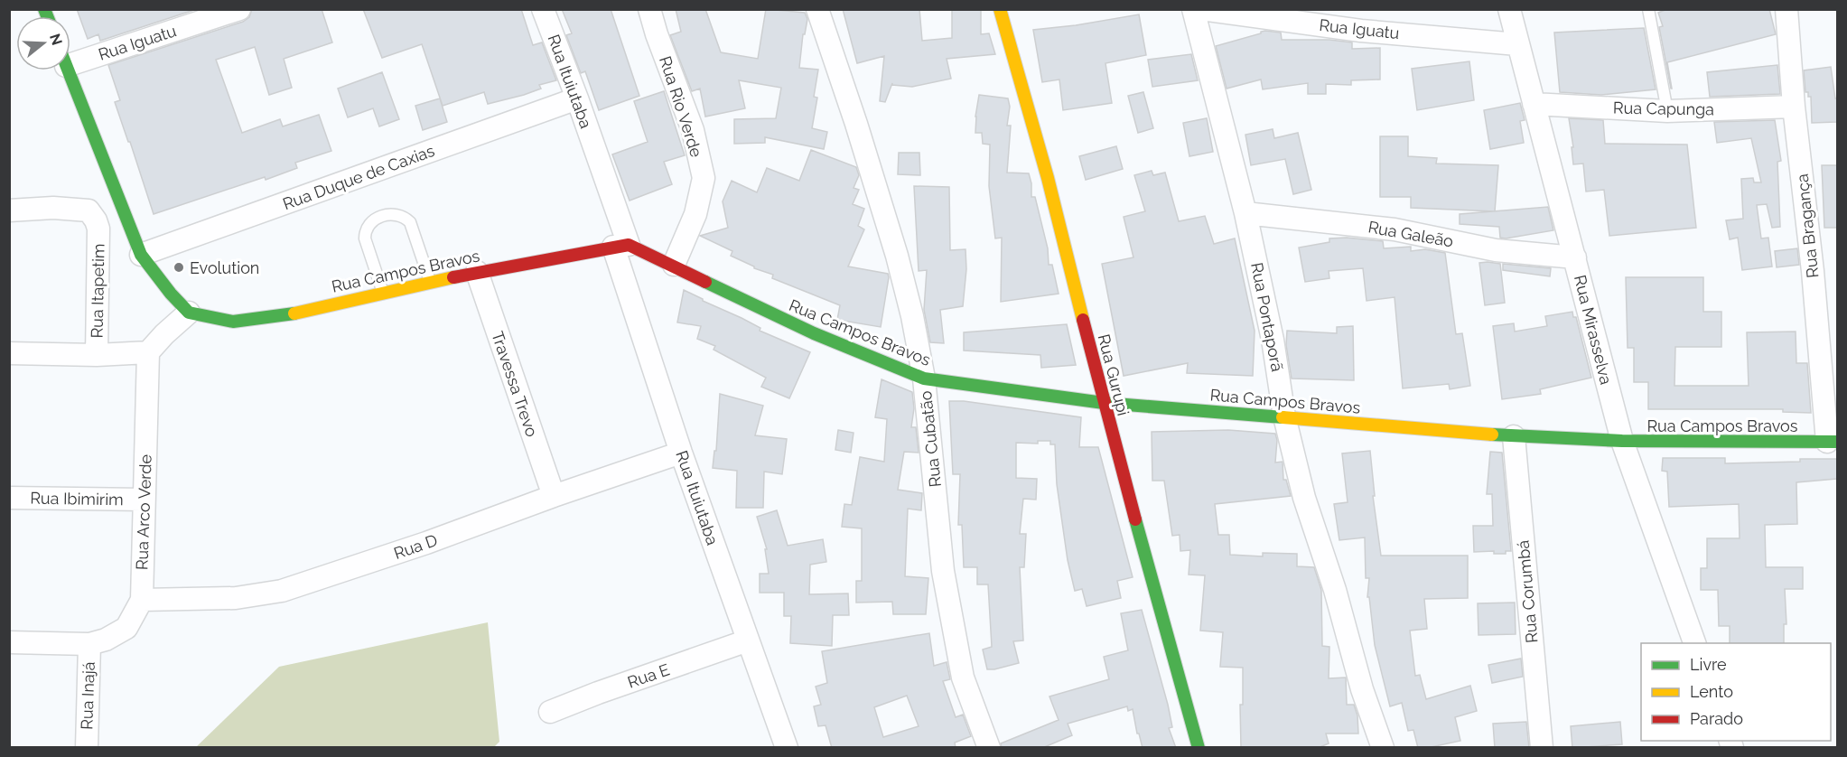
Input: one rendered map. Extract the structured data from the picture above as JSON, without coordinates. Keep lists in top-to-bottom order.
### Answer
{
  "streets": {
    "street": [
      "Rua Iguatu",
      "Rua Ituiutaba",
      "Rua Rio Verde",
      "Rua Capunga",
      "Rua Duque de Caxias",
      "Rua Bragança",
      "Rua Galeão",
      "Rua Campos Bravos",
      "Rua Itapetim",
      "Rua Pontaporã",
      "Rua Mirasselva",
      "Rua Gurupi",
      "Travessa Trevo",
      "Rua Cubatão",
      "Rua Ibimirim",
      "Rua Arco Verde",
      "Rua D",
      "Rua Corumbá",
      "Rua E",
      "Rua Inajá"
    ]
  },
  "crossings": [
    ["Rua Iguatu", "Rua Mirasselva"],
    ["Rua Ituiutaba", "Rua Duque de Caxias"],
    ["Rua Ituiutaba", "Rua Campos Bravos"],
    ["Rua Ituiutaba", "Rua D"],
    ["Rua Ituiutaba", "Rua E"],
    ["Rua Rio Verde", "Rua Campos Bravos"],
    ["Rua Capunga", "Rua Bragança"],
    ["Rua Capunga", "Rua Mirasselva"],
    ["Rua Bragança", "Rua Campos Bravos"],
    ["Rua Galeão", "Rua Pontaporã"],
    ["Rua Galeão", "Rua Mirasselva"],
    ["Rua Campos Bravos", "Rua Pontaporã"],
    ["Rua Campos Bravos", "Rua Mirasselva"],
    ["Rua Campos Bravos", "Rua Gurupi"],
    ["Rua Campos Bravos", "Travessa Trevo"],
    ["Rua Campos Bravos", "Rua Cubatão"],
    ["Rua Campos Bravos", "Rua Corumbá"],
    ["Travessa Trevo", "Rua D"],
    ["Rua Ibimirim", "Rua Arco Verde"],
    ["Rua Arco Verde", "Rua D"],
    ["Rua Arco Verde", "Rua Inajá"]
  ],
  "places": ["Evolution"],
  "legend": ["Livre", "Lento", "Parado"],
  "north": "right"
}
